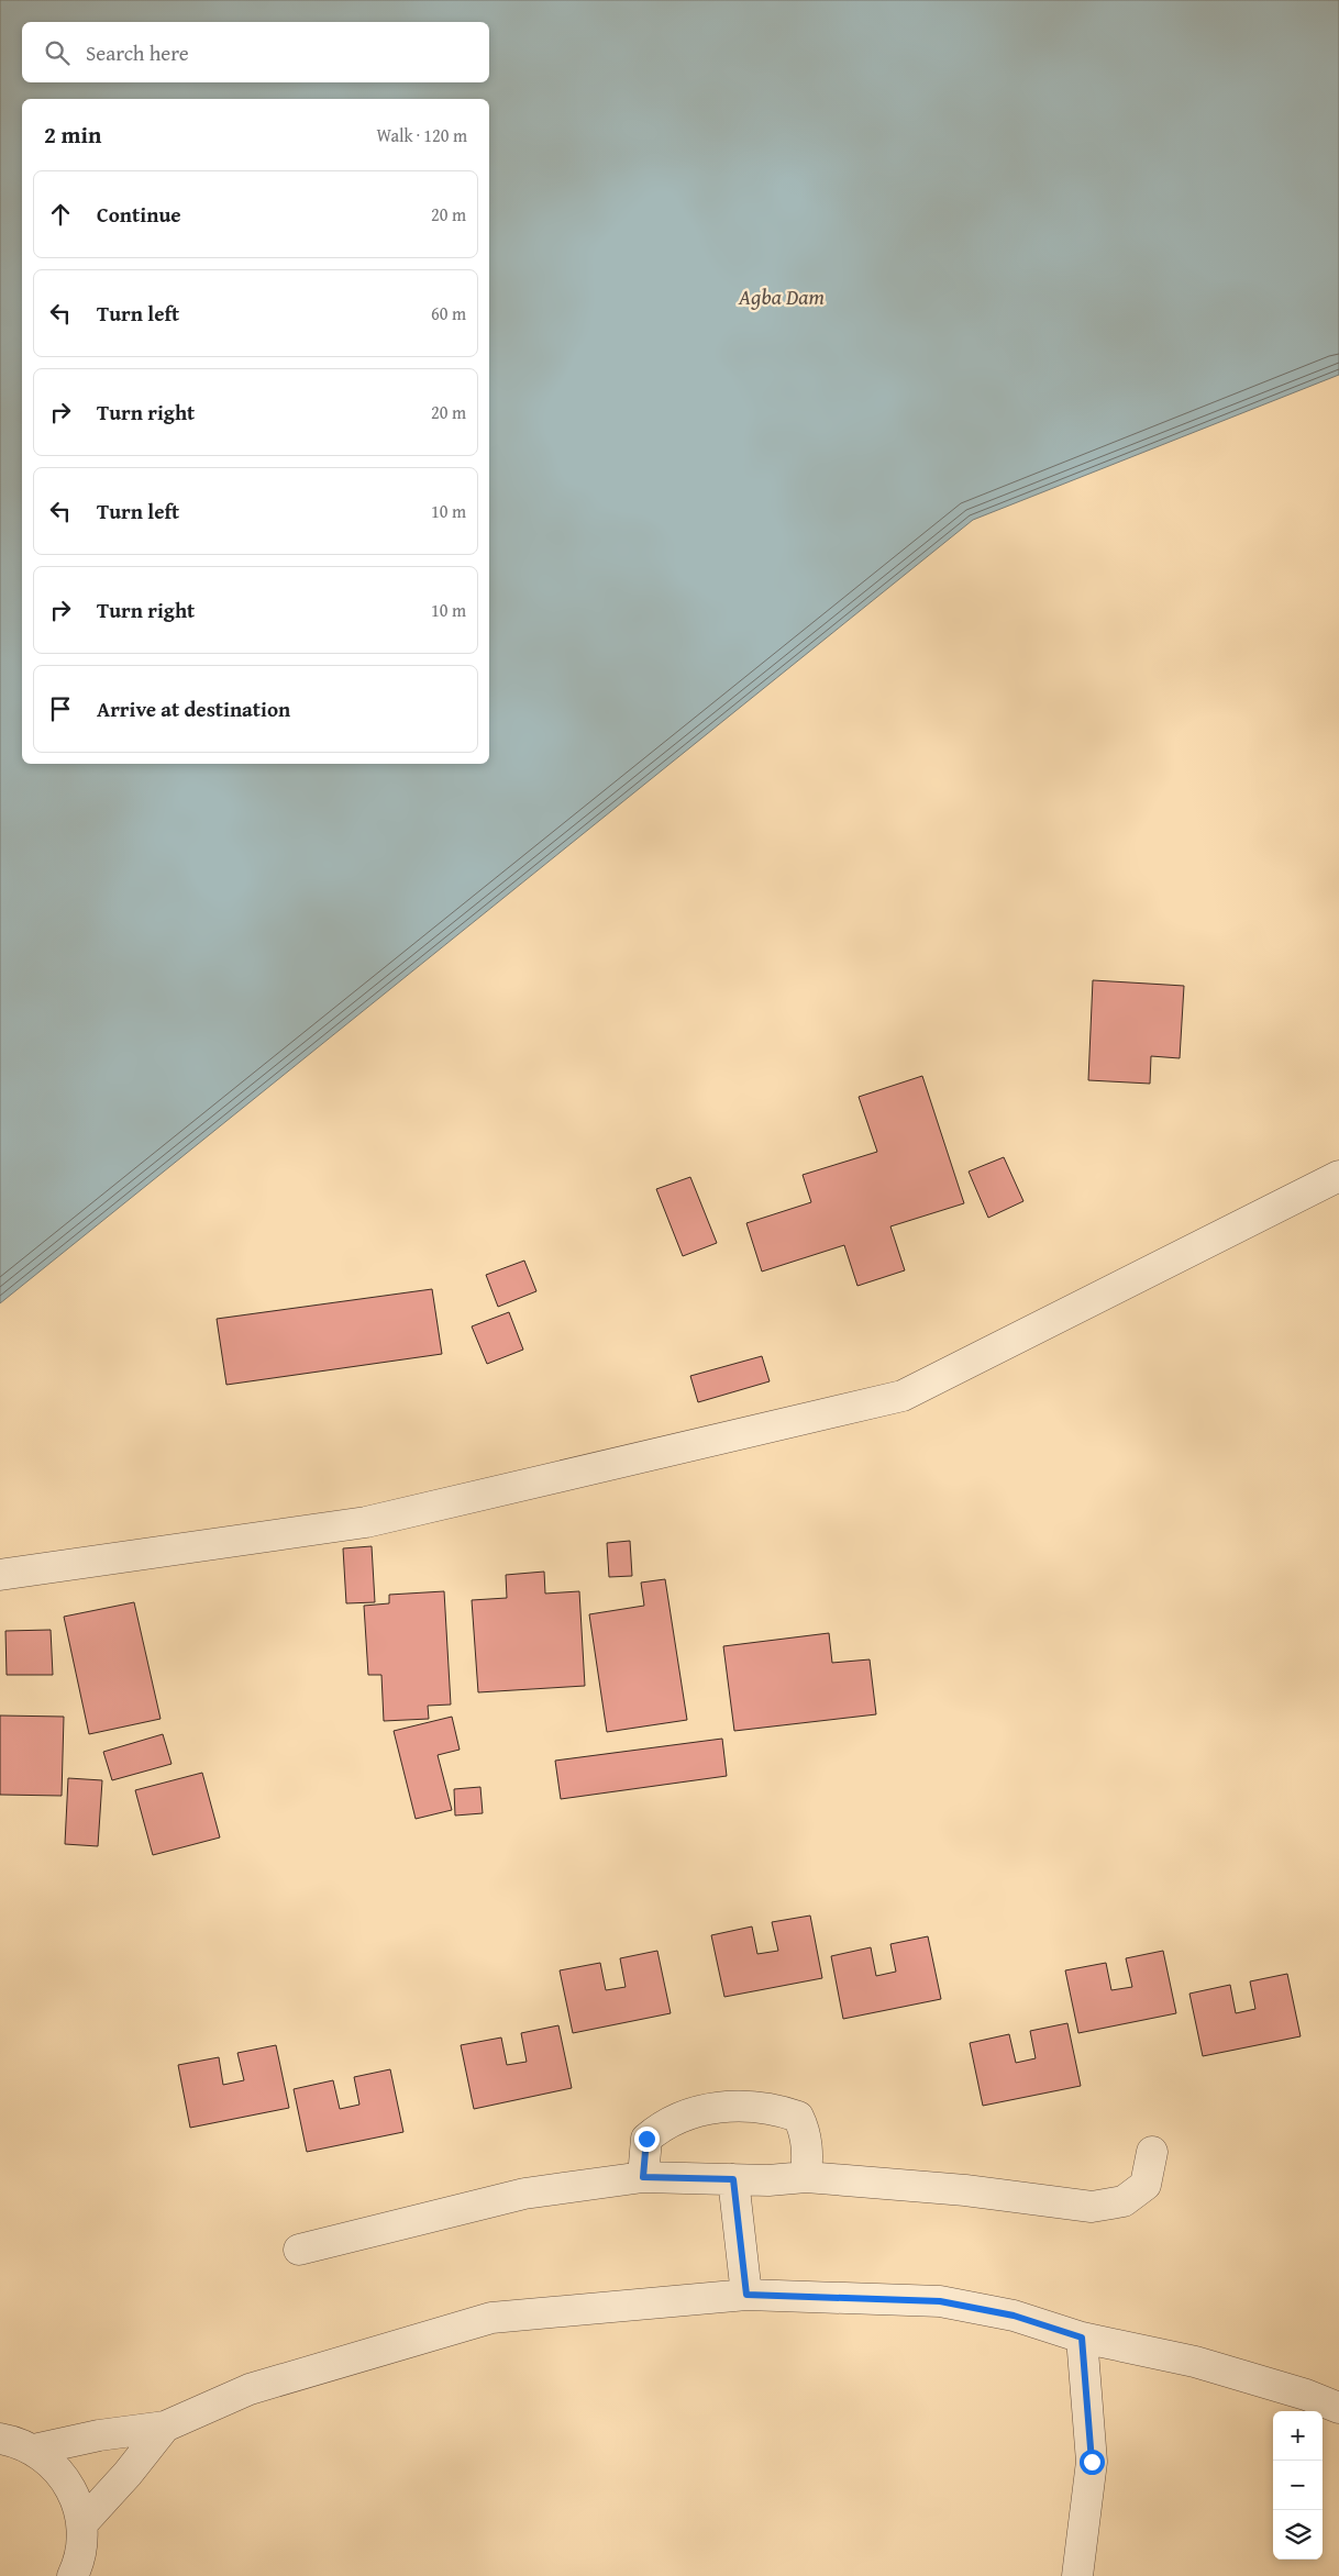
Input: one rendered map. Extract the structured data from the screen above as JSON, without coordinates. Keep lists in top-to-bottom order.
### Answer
{
  "water": ["Agba Dam"],
  "page": {
    "search": "Search here",
    "heading": ["2 min", "Walk · 120 m"],
    "list": [
      ["Continue", "20 m"],
      ["Turn left", "60 m"],
      ["Turn right", "20 m"],
      ["Turn left", "10 m"],
      ["Turn right", "10 m"],
      "Arrive at destination"
    ],
    "map_buttons": ["+", "−"]
  }
}
